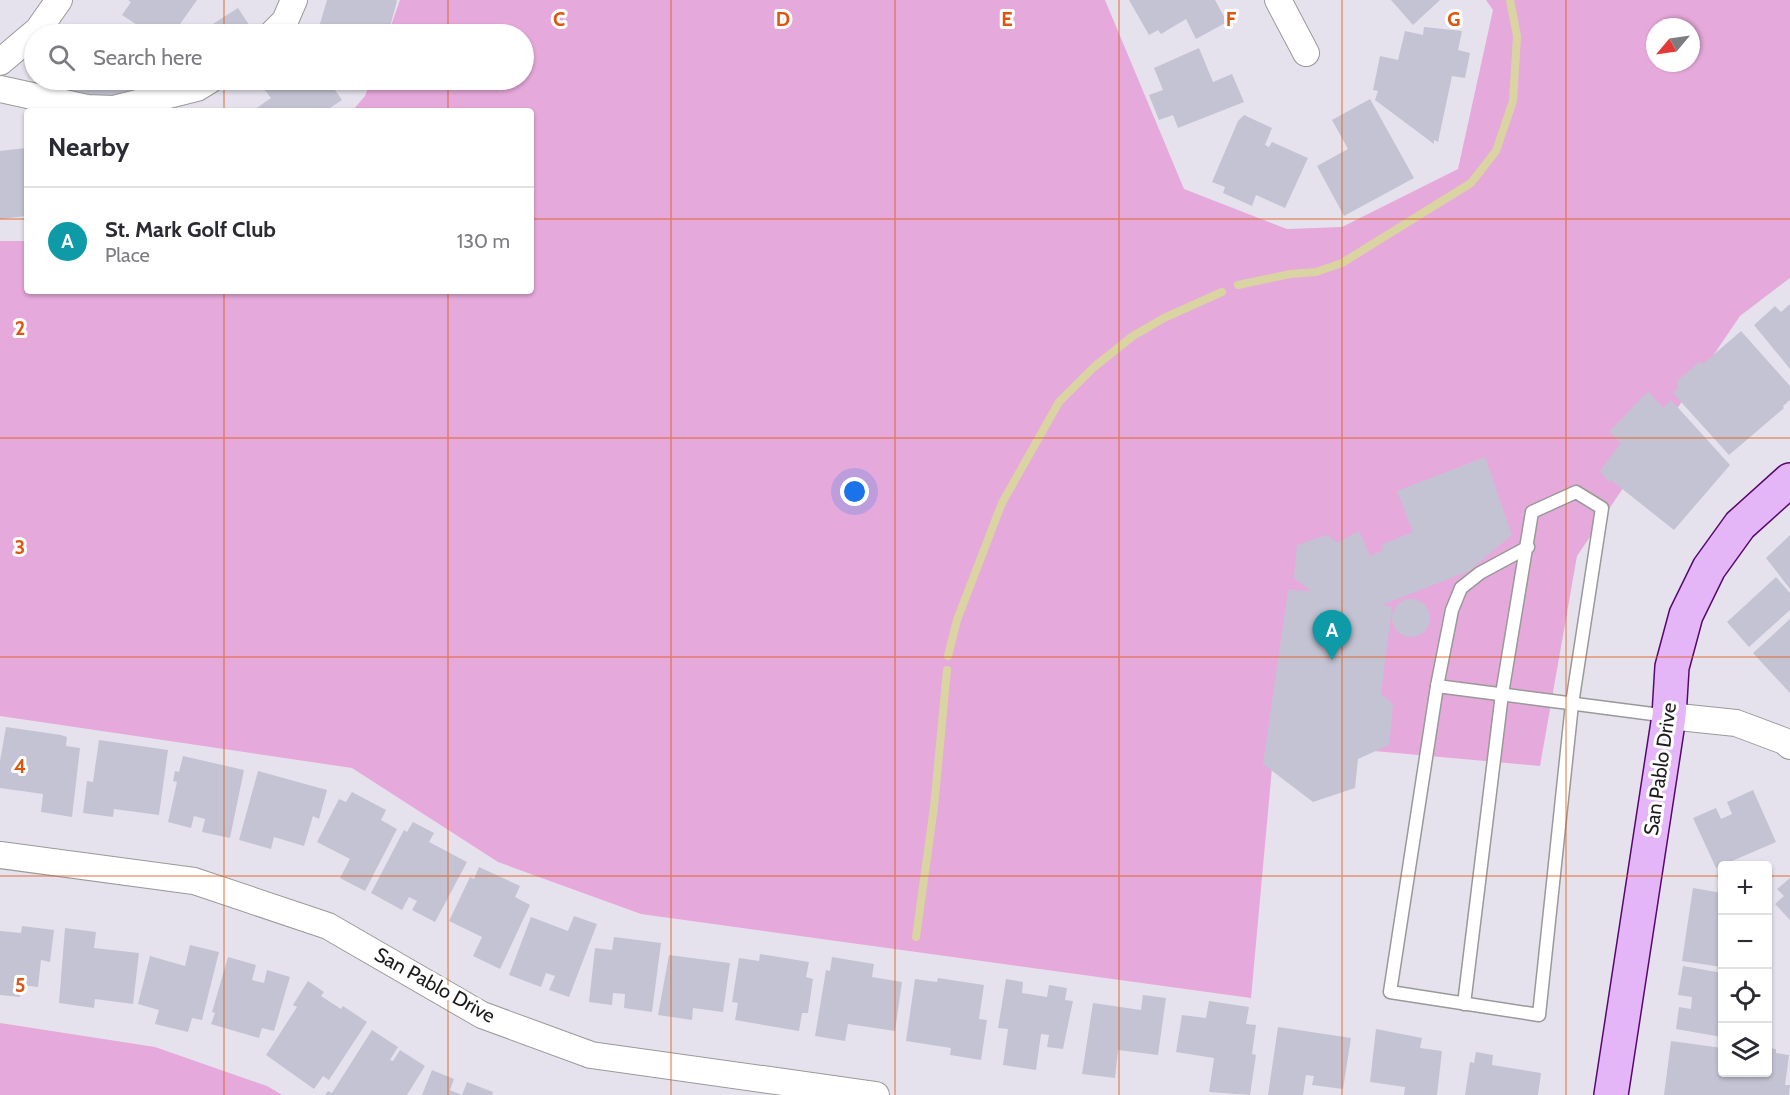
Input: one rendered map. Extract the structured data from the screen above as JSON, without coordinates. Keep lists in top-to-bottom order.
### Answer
{
  "streets": {
    "street": ["San Pablo Drive"]
  },
  "north": "bottom left",
  "page": {
    "search": "Search here",
    "heading": "Nearby",
    "list": [
      {
        "mark": "A",
        "name": "St. Mark Golf Club",
        "note": "Place",
        "value": "130 m"
      }
    ],
    "pins": "A",
    "map_buttons": ["+", "−"]
  },
  "grid": {
    "columns": [
      "C",
      "D",
      "E",
      "F",
      "G"
    ],
    "rows": [
      "2",
      "3",
      "4",
      "5"
    ]
  }
}
